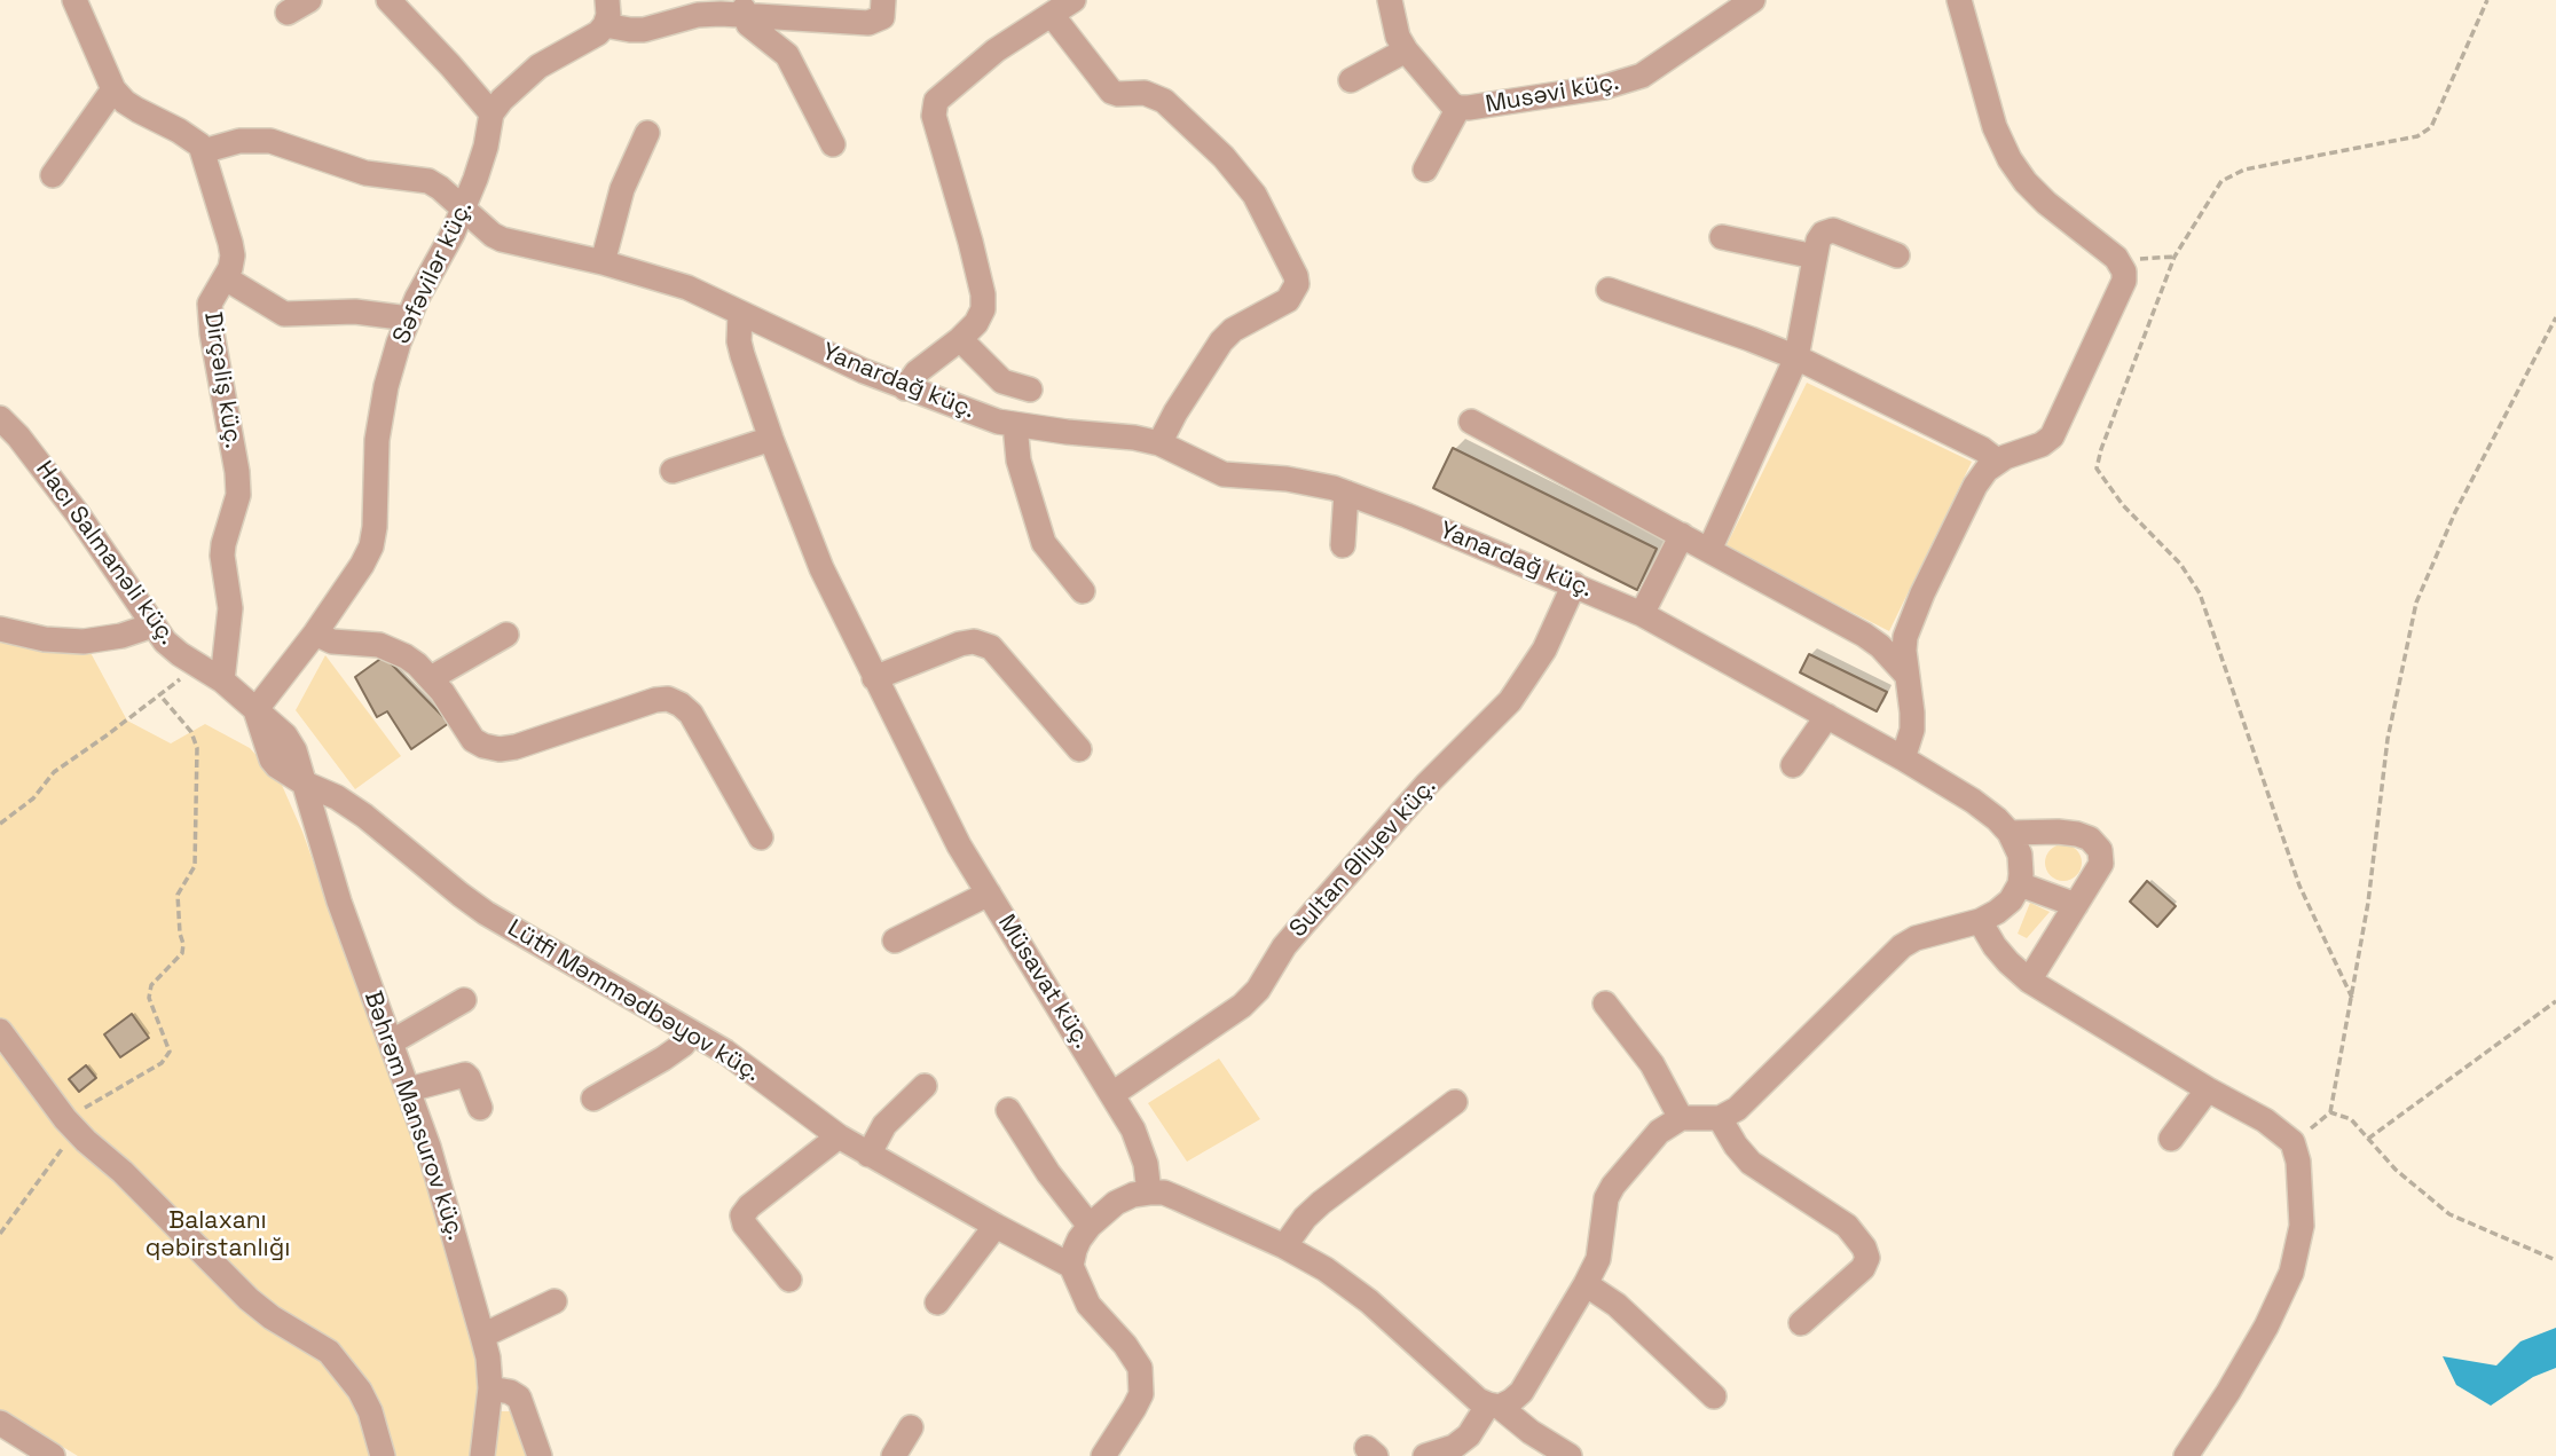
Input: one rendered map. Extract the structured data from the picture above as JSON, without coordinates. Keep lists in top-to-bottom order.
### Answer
{
  "streets": {
    "street": [
      "Musəvi küç.",
      "Səfəvilər küç.",
      "Dirçəliş küç.",
      "Yanardağ küç.",
      "Hacı Salmanəli küç.",
      "Sultan Əliyev küç.",
      "Müsavat küç.",
      "Lütfi Məmmədbəyov küç.",
      "Bəhrəm Mansurov küç."
    ]
  },
  "crossings": [
    ["Səfəvilər küç.", "Yanardağ küç."],
    ["Səfəvilər küç.", "Hacı Salmanəli küç."],
    ["Səfəvilər küç.", "Lütfi Məmmədbəyov küç."],
    ["Dirçəliş küç.", "Yanardağ küç."],
    ["Dirçəliş küç.", "Hacı Salmanəli küç."],
    ["Yanardağ küç.", "Sultan Əliyev küç."],
    ["Yanardağ küç.", "Müsavat küç."],
    ["Hacı Salmanəli küç.", "Lütfi Məmmədbəyov küç."],
    ["Sultan Əliyev küç.", "Müsavat küç."],
    ["Lütfi Məmmədbəyov küç.", "Bəhrəm Mansurov küç."]
  ],
  "parks": ["Balaxanı qəbirstanlığı"]
}
